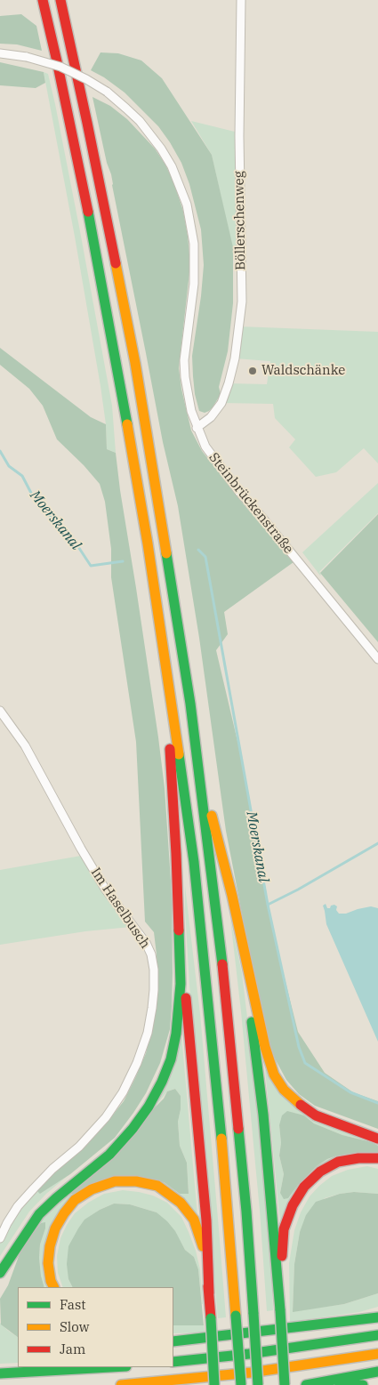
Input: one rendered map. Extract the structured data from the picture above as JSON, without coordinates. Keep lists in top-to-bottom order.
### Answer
{
  "streets": {
    "street": ["Böllerschenweg", "Steinbrückenstraße", "Im Haselbusch"]
  },
  "crossings": [
    ["Böllerschenweg", "Steinbrückenstraße"]
  ],
  "water": ["Moerskanal"],
  "places": ["Waldschänke"],
  "legend": ["Fast", "Slow", "Jam"]
}
